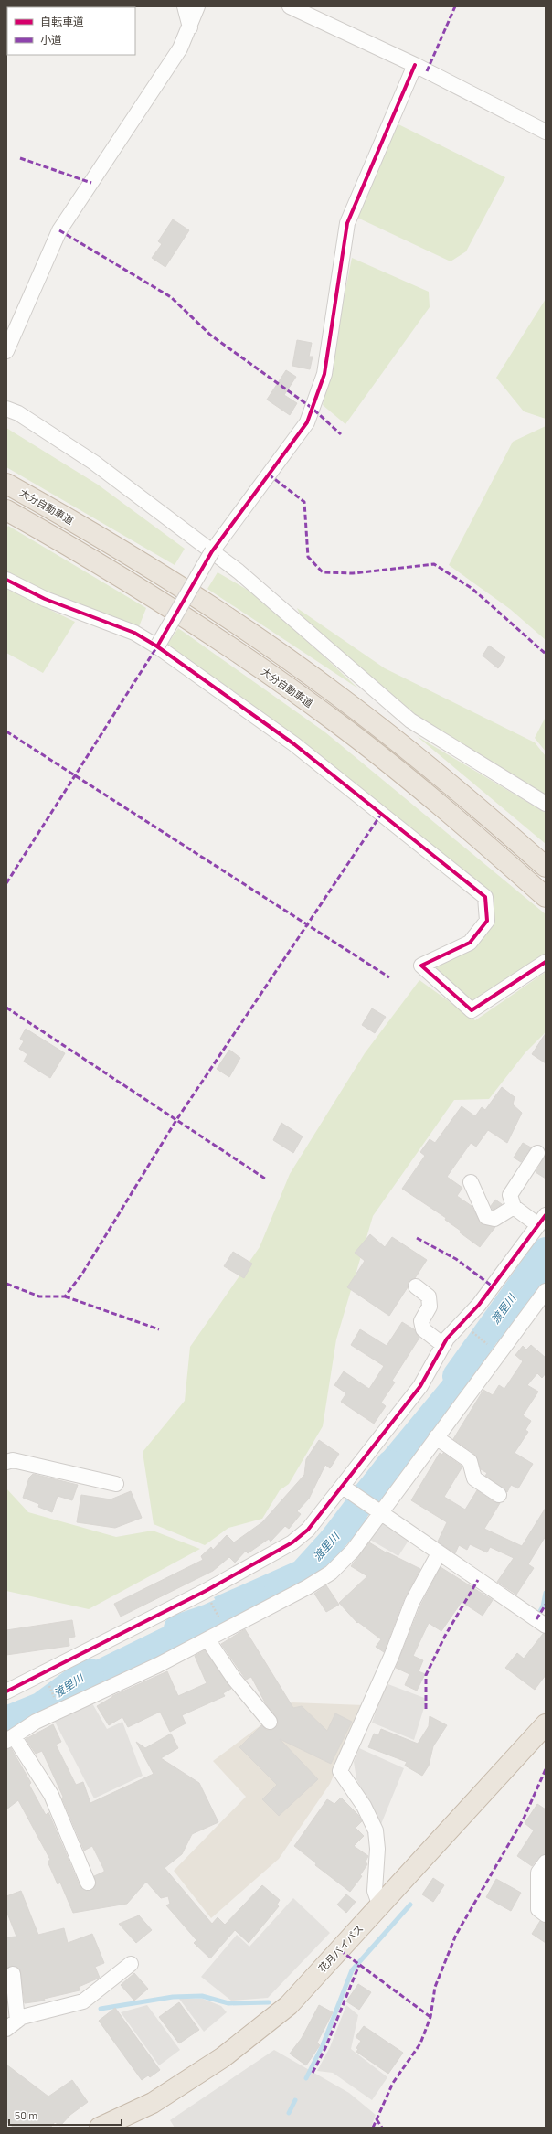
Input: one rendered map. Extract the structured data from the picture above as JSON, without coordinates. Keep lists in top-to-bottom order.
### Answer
{
  "streets": {
    "highway": ["大分自動車道", "花月バイパス"]
  },
  "water": ["渡里川"],
  "legend": ["自転車道", "小道"],
  "scale_bar": "50 m"
}
